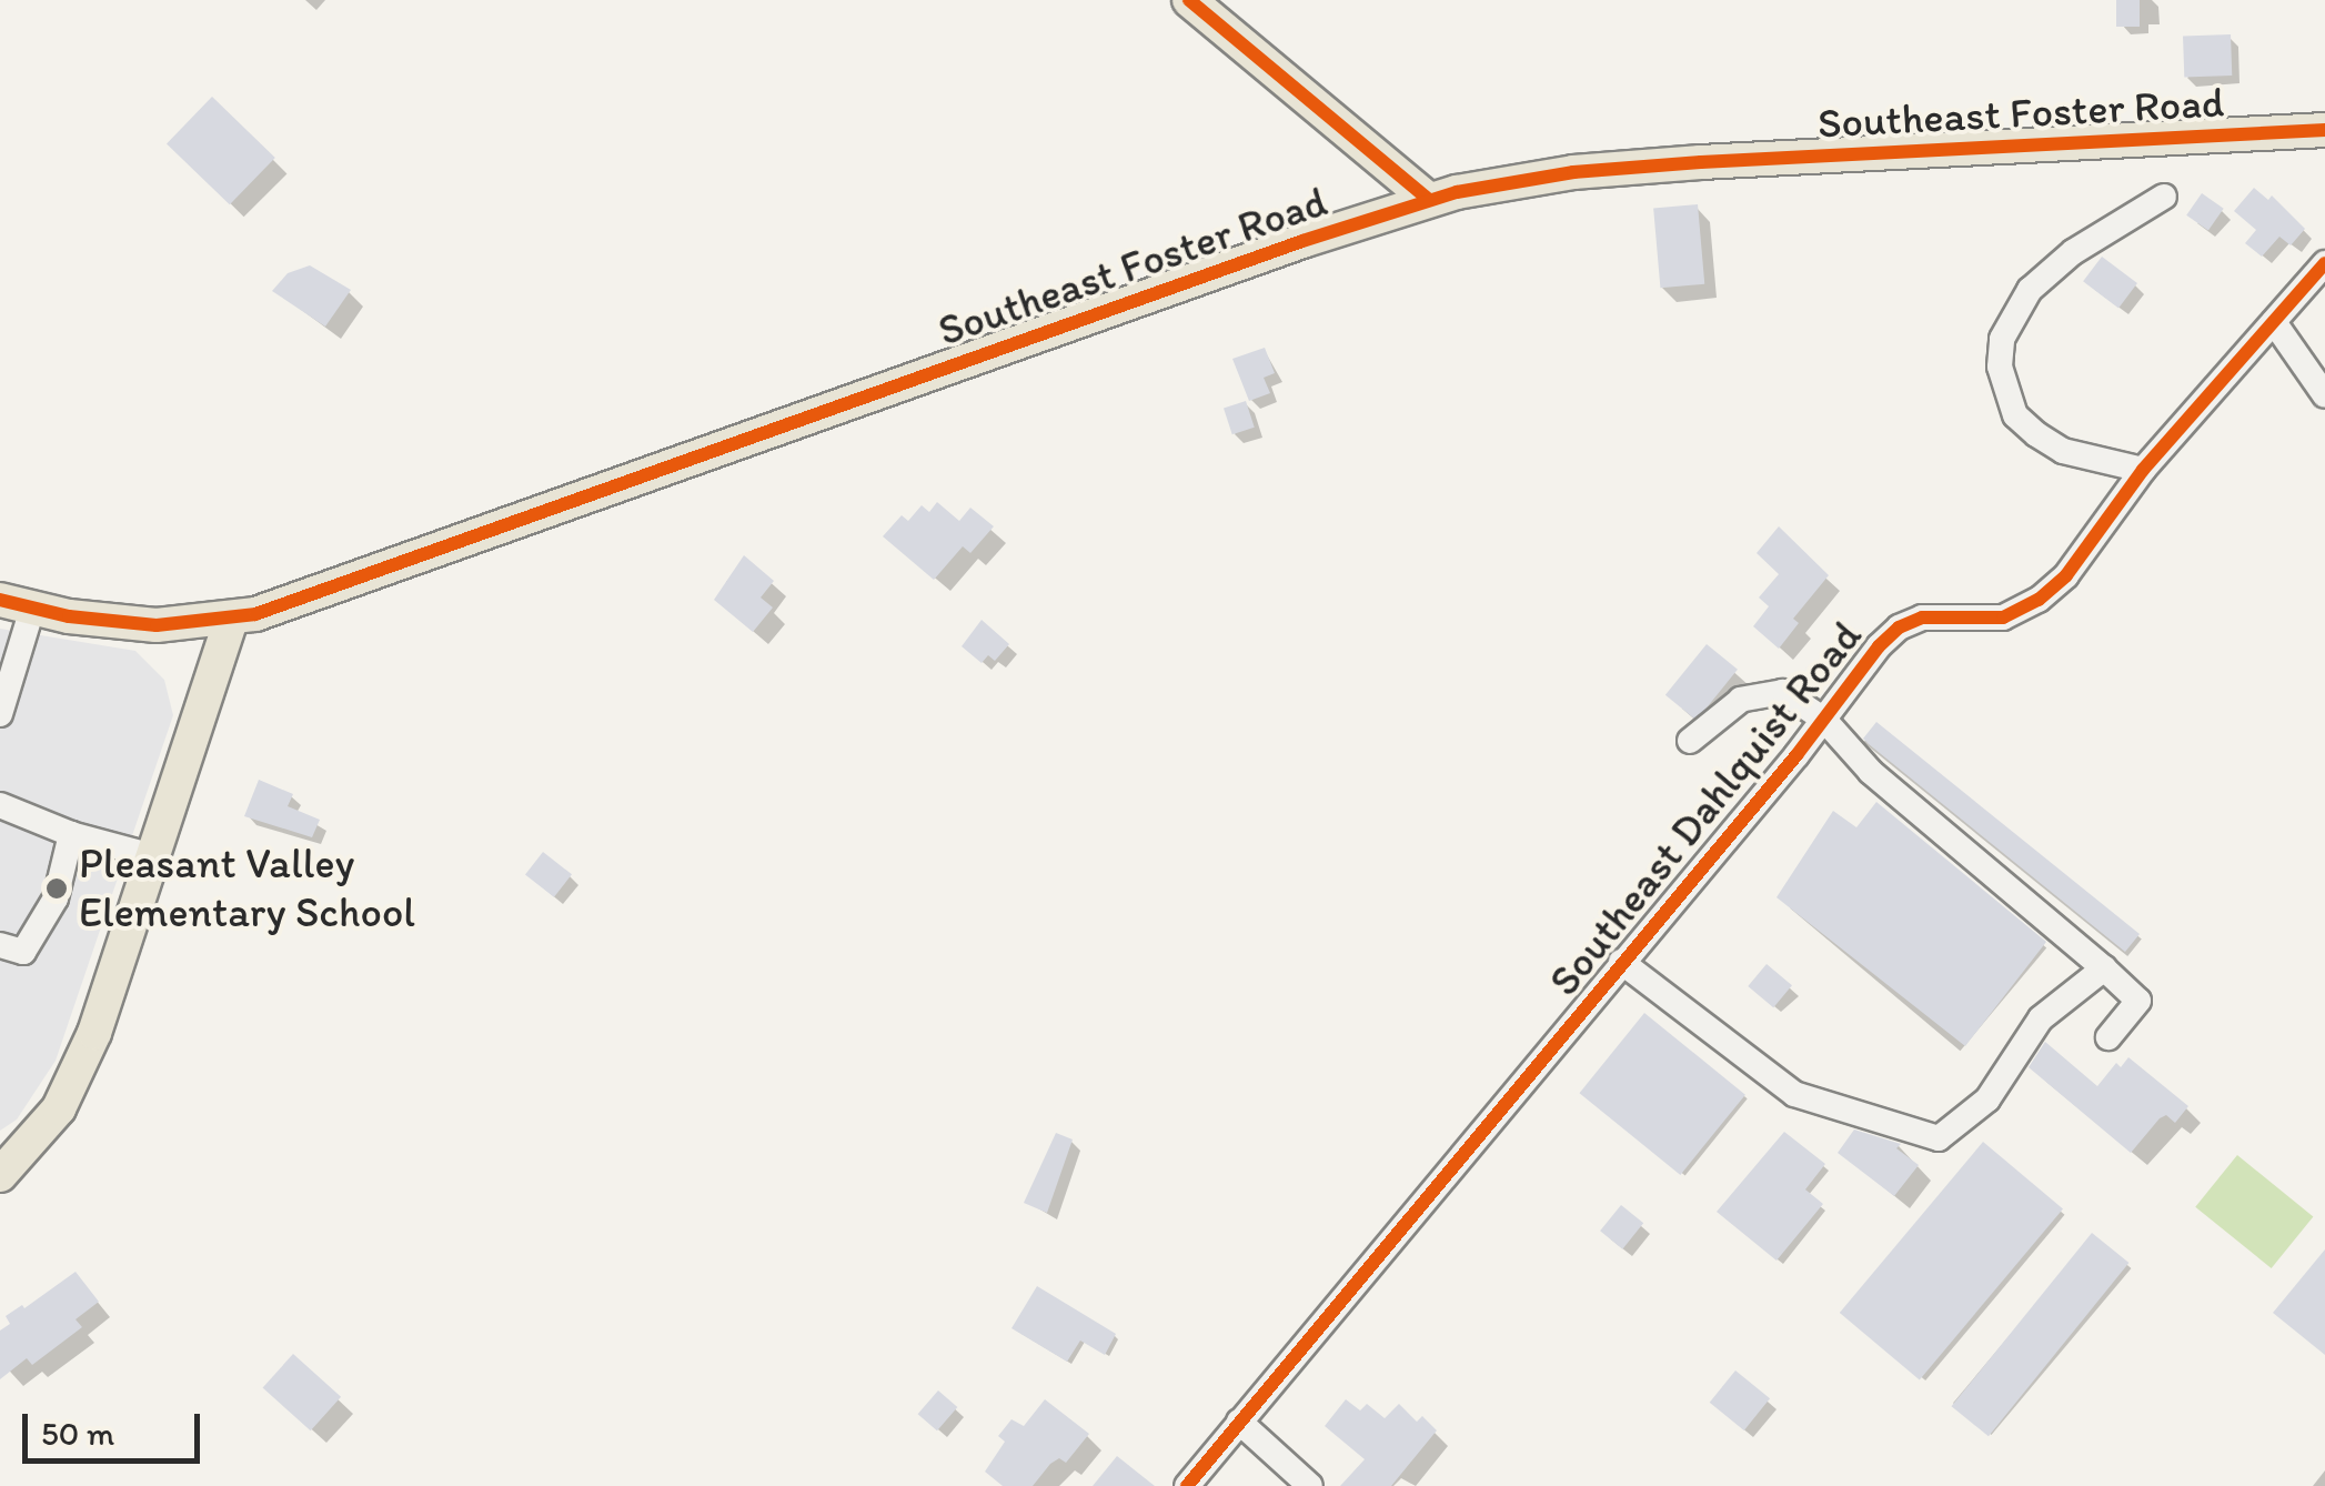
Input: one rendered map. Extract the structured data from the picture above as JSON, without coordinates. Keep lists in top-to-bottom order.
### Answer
{
  "streets": {
    "main road": ["Southeast Foster Road"],
    "street": ["Southeast Dahlquist Road"]
  },
  "places": ["Pleasant Valley Elementary School"],
  "scale_bar": "50 m"
}
